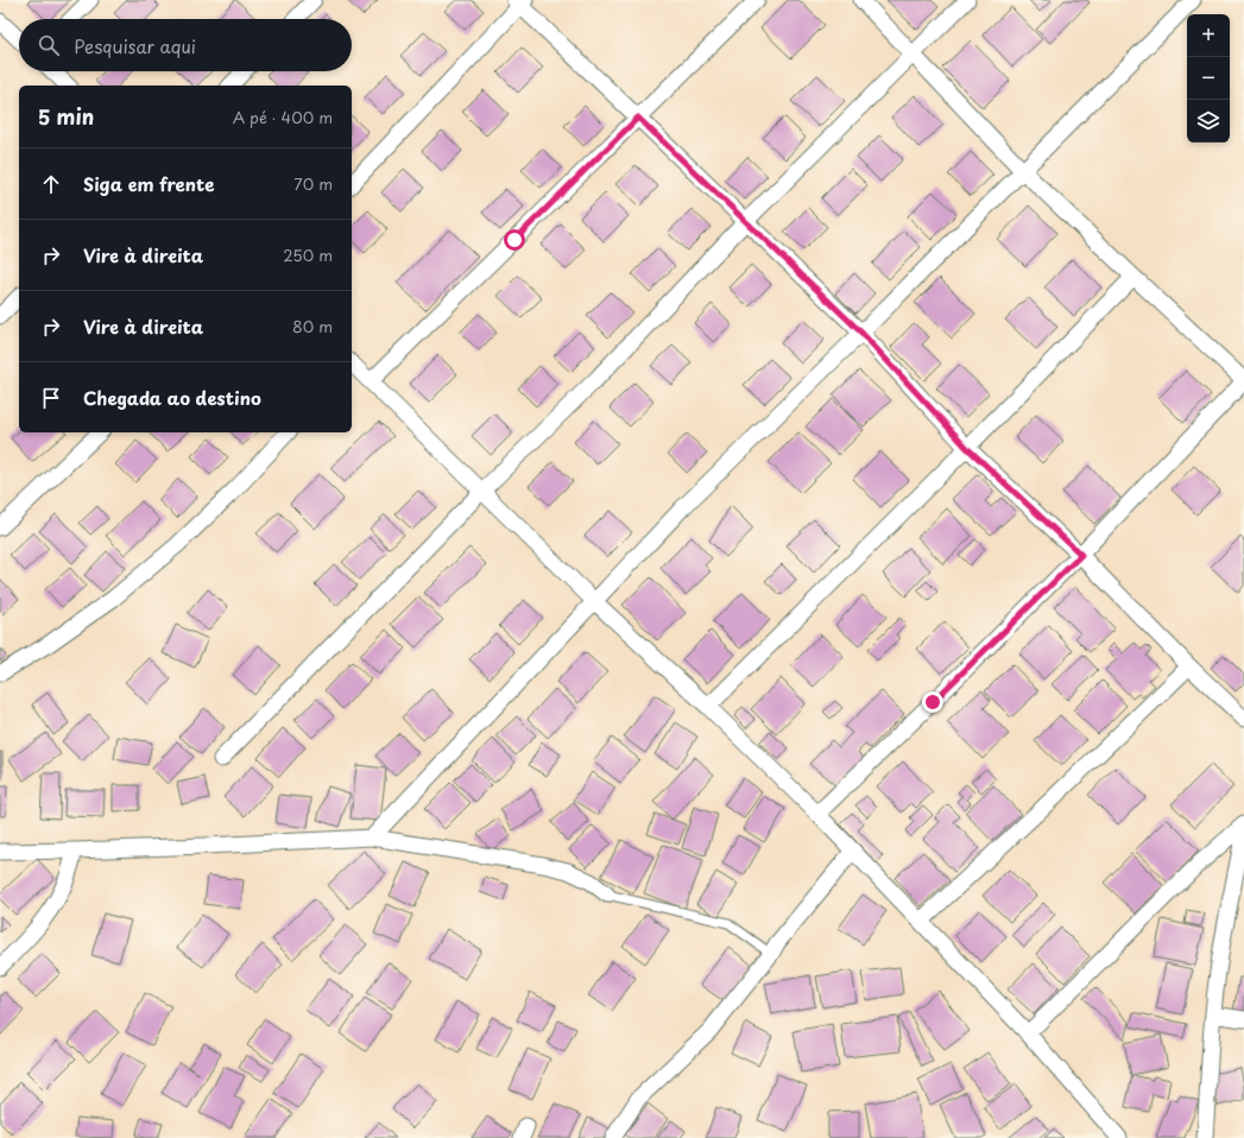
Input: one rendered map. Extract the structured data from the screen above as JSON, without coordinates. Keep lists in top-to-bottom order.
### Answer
{
  "page": {
    "map_buttons": ["+", "−"],
    "search": "Pesquisar aqui",
    "heading": ["5 min", "A pé · 400 m"],
    "list": [
      ["Siga em frente", "70 m"],
      ["Vire à direita", "250 m"],
      ["Vire à direita", "80 m"],
      "Chegada ao destino"
    ]
  }
}
